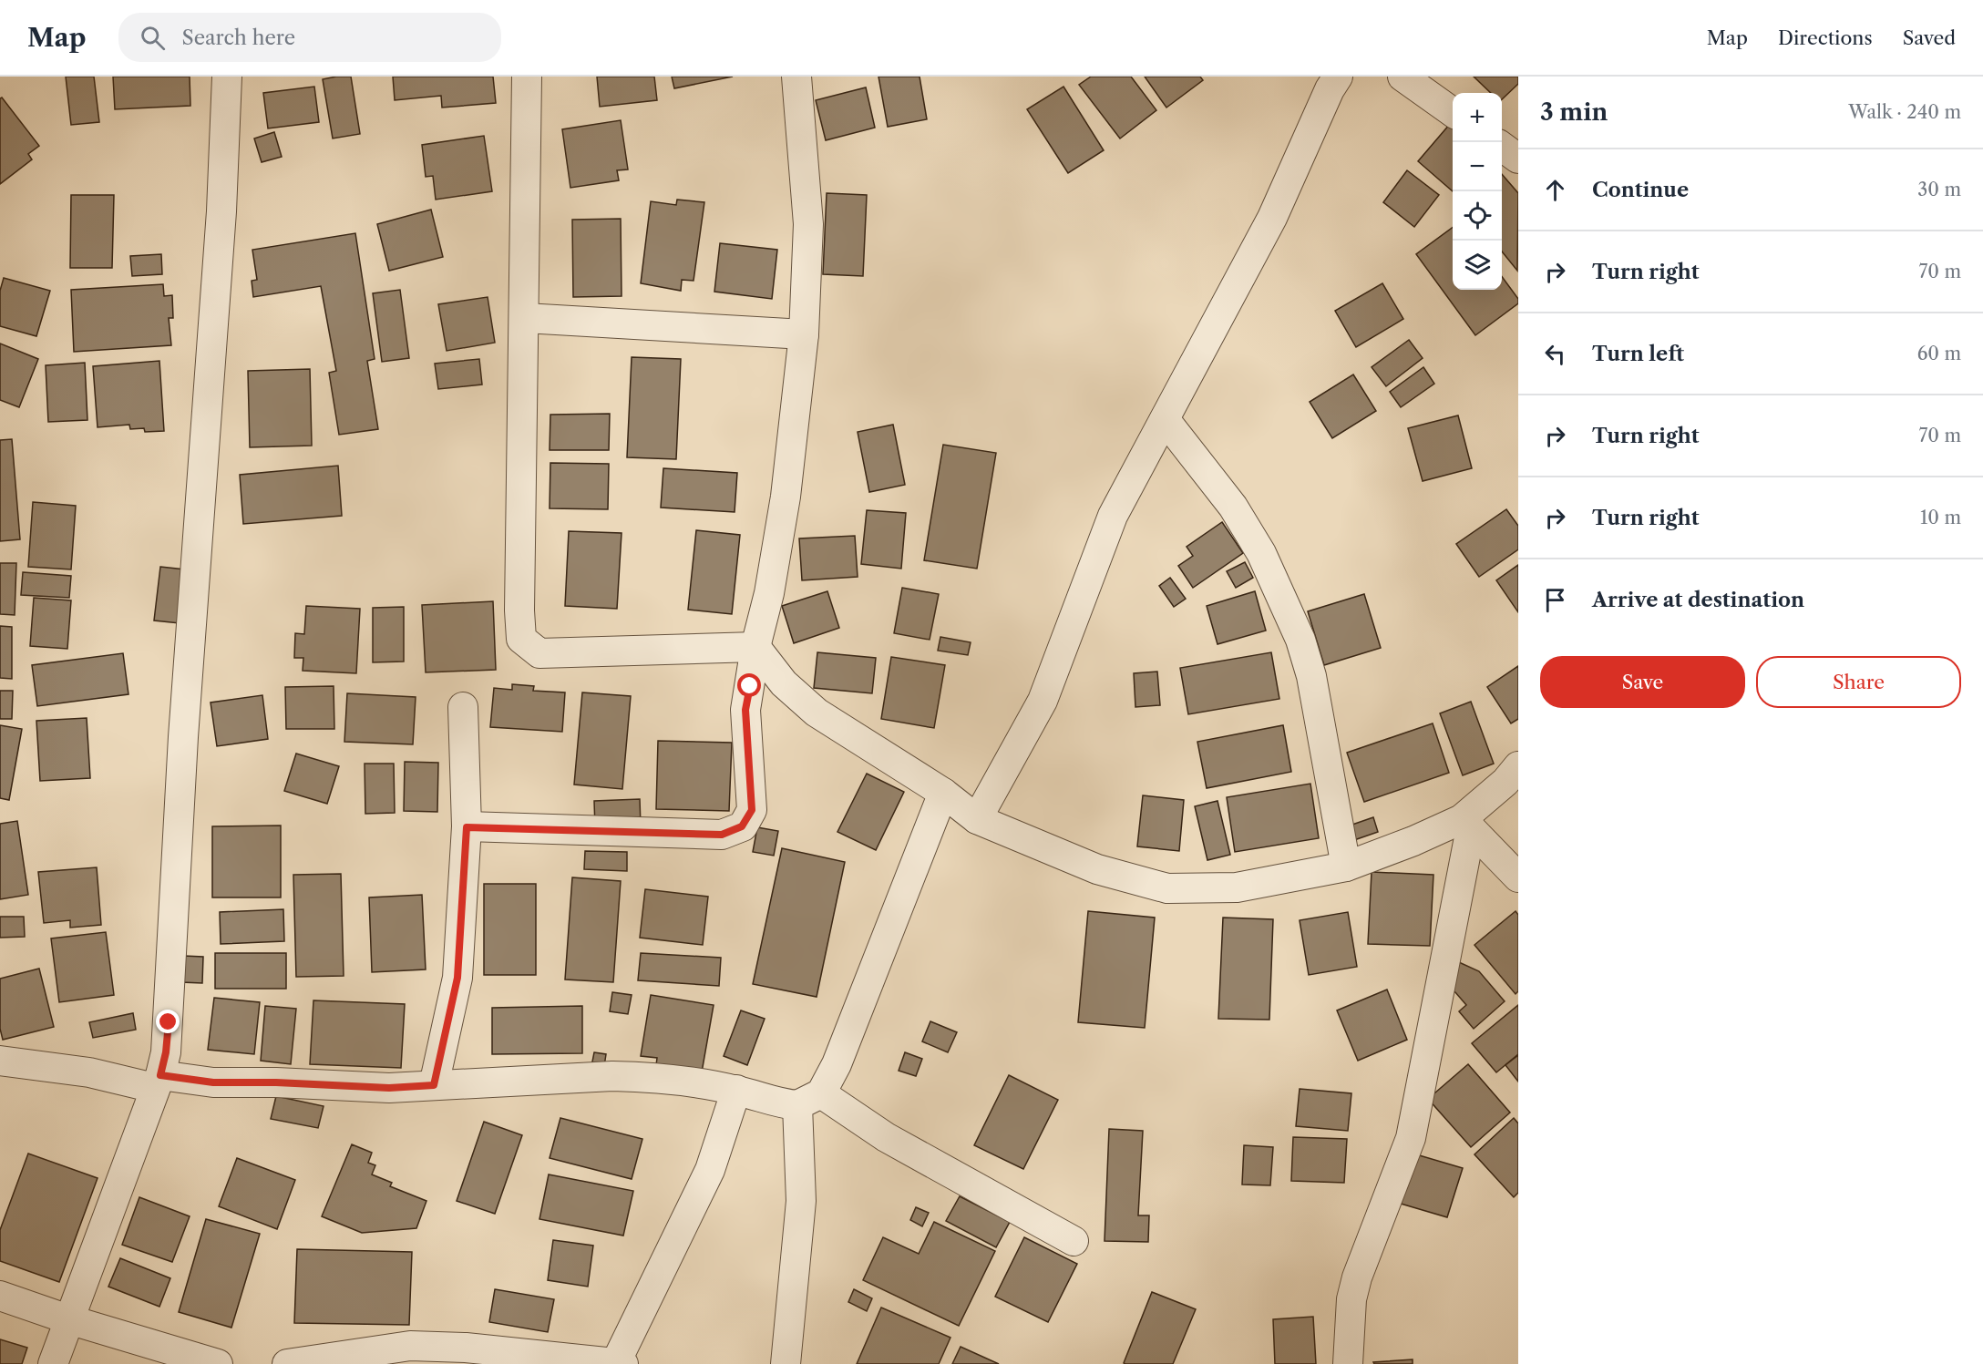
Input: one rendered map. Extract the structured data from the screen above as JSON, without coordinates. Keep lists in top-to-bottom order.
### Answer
{
  "page": {
    "header": "Map",
    "search": "Search here",
    "nav": ["Map", "Directions", "Saved"],
    "heading": ["3 min", "Walk · 240 m"],
    "map_buttons": ["+", "−"],
    "list": [
      ["Continue", "30 m"],
      ["Turn right", "70 m"],
      ["Turn left", "60 m"],
      ["Turn right", "70 m"],
      ["Turn right", "10 m"],
      "Arrive at destination"
    ],
    "buttons": ["Save", "Share"]
  }
}
